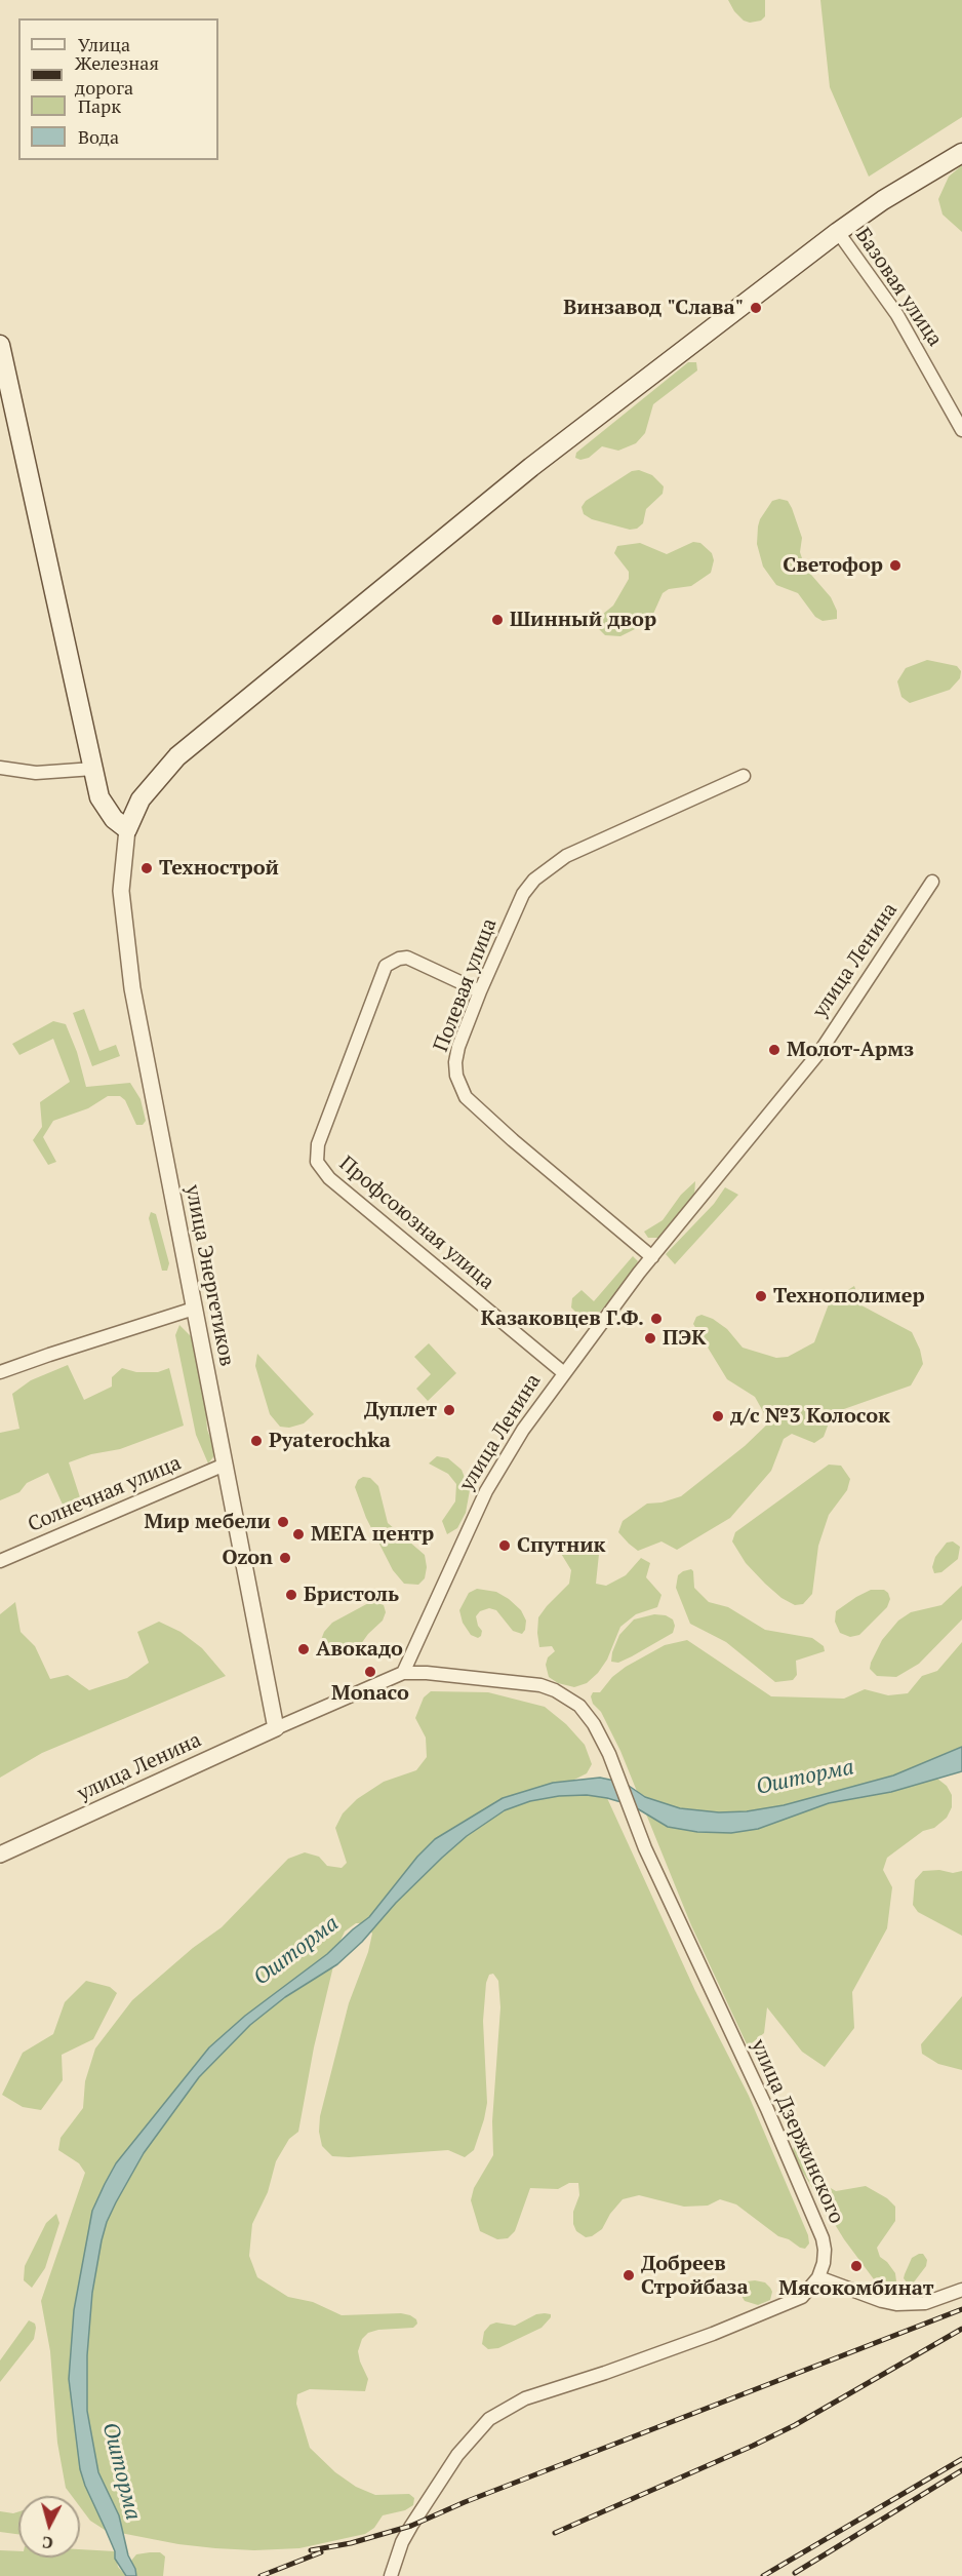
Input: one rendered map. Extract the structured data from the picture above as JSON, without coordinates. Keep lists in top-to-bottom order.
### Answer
{
  "streets": {
    "street": [
      "Базовая улица",
      "улица Ленина",
      "Полевая улица",
      "Профсоюзная улица",
      "улица Энергетиков",
      "Солнечная улица",
      "улица Дзержинского"
    ]
  },
  "crossings": [
    ["улица Ленина", "Полевая улица"],
    ["улица Ленина", "Профсоюзная улица"],
    ["улица Ленина", "улица Энергетиков"],
    ["улица Ленина", "улица Дзержинского"],
    ["Полевая улица", "Профсоюзная улица"],
    ["улица Энергетиков", "Солнечная улица"]
  ],
  "water": ["Ошторма"],
  "places": [
    "Винзавод \"Слава\"",
    "Светофор",
    "Шинный двор",
    "Технострой",
    "Молот-Армз",
    "Технополимер",
    "Казаковцев Г.Ф.",
    "ПЭК",
    "Дуплет",
    "д/с №3 Колосок",
    "Pyaterochka",
    "Мир мебели",
    "МЕГА центр",
    "Спутник",
    "Ozon",
    "Бристоль",
    "Авокадо",
    "Monaco",
    "Мясокомбинат",
    "Добреев Стройбаза"
  ],
  "legend": [
    "Улица",
    "Железная дорога",
    "Парк",
    "Вода"
  ],
  "north": "bottom"
}
